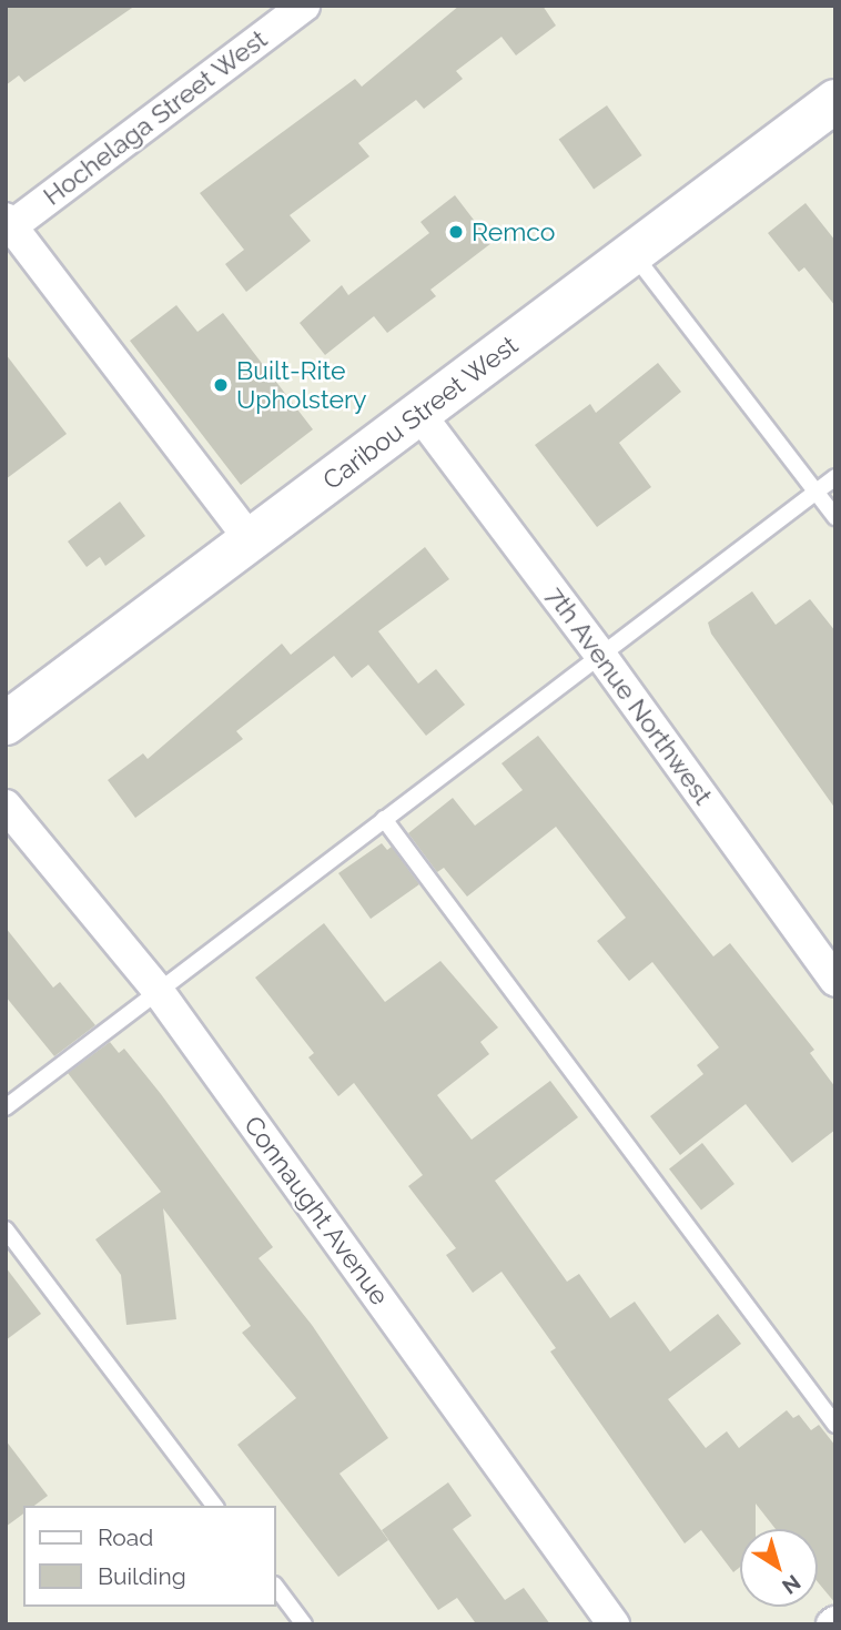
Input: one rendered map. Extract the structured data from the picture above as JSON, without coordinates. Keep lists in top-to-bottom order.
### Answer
{
  "streets": {
    "street": [
      "Hochelaga Street West",
      "Caribou Street West",
      "7th Avenue Northwest",
      "Connaught Avenue"
    ]
  },
  "crossings": [
    ["Caribou Street West", "7th Avenue Northwest"]
  ],
  "places": ["Remco", "Built-Rite Upholstery"],
  "legend": ["Road", "Building"],
  "north": "bottom right"
}
